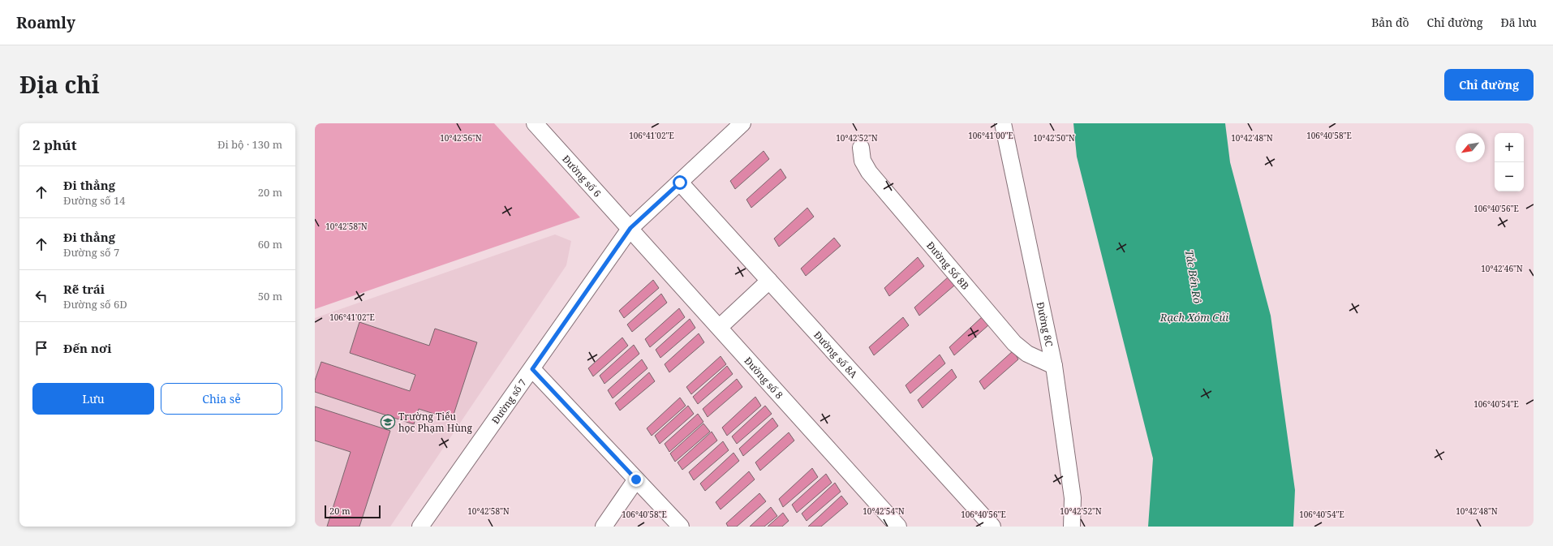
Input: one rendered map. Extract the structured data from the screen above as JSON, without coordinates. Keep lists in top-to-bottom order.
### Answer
{
  "streets": {
    "street": [
      "Đường số 6",
      "Đường Số 8B",
      "Đường 8C",
      "Đường số 8A",
      "Đường số 8",
      "Đường số 7"
    ]
  },
  "crossings": [
    ["Đường số 6", "Đường số 8"],
    ["Đường số 6", "Đường số 7"],
    ["Đường Số 8B", "Đường 8C"],
    ["Đường số 8A", "Đường số 7"],
    ["Đường số 8", "Đường số 7"]
  ],
  "water": ["Tắc Bến Rô", "Rạch Xóm Củi"],
  "places": {
    "school or university": ["Trường Tiểu học Phạm Hùng"]
  },
  "scale_bar": "20 m",
  "north": "bottom left",
  "page": {
    "header": "Roamly",
    "nav": ["Bản đồ", "Chỉ đường", "Đã lưu"],
    "title": "Địa chỉ",
    "buttons": [
      "Chỉ đường",
      ["Lưu", "Chia sẻ"]
    ],
    "heading": ["2 phút", "Đi bộ · 130 m"],
    "map_buttons": ["+", "−"],
    "list": [
      ["Đi thẳng", "Đường số 14", "20 m"],
      ["Đi thẳng", "Đường số 7", "60 m"],
      ["Rẽ trái", "Đường số 6D", "50 m"],
      "Đến nơi"
    ],
    "scale": "20 m"
  },
  "coordinates": [
    "106°41'02\"E",
    "106°41'00\"E",
    "106°40'58\"E",
    "10°42'52\"N",
    "10°42'48\"N",
    "10°42'56\"N",
    "10°42'50\"N",
    "106°40'56\"E",
    "10°42'58\"N",
    "10°42'46\"N",
    "106°40'54\"E",
    "10°42'54\"N"
  ]
}
